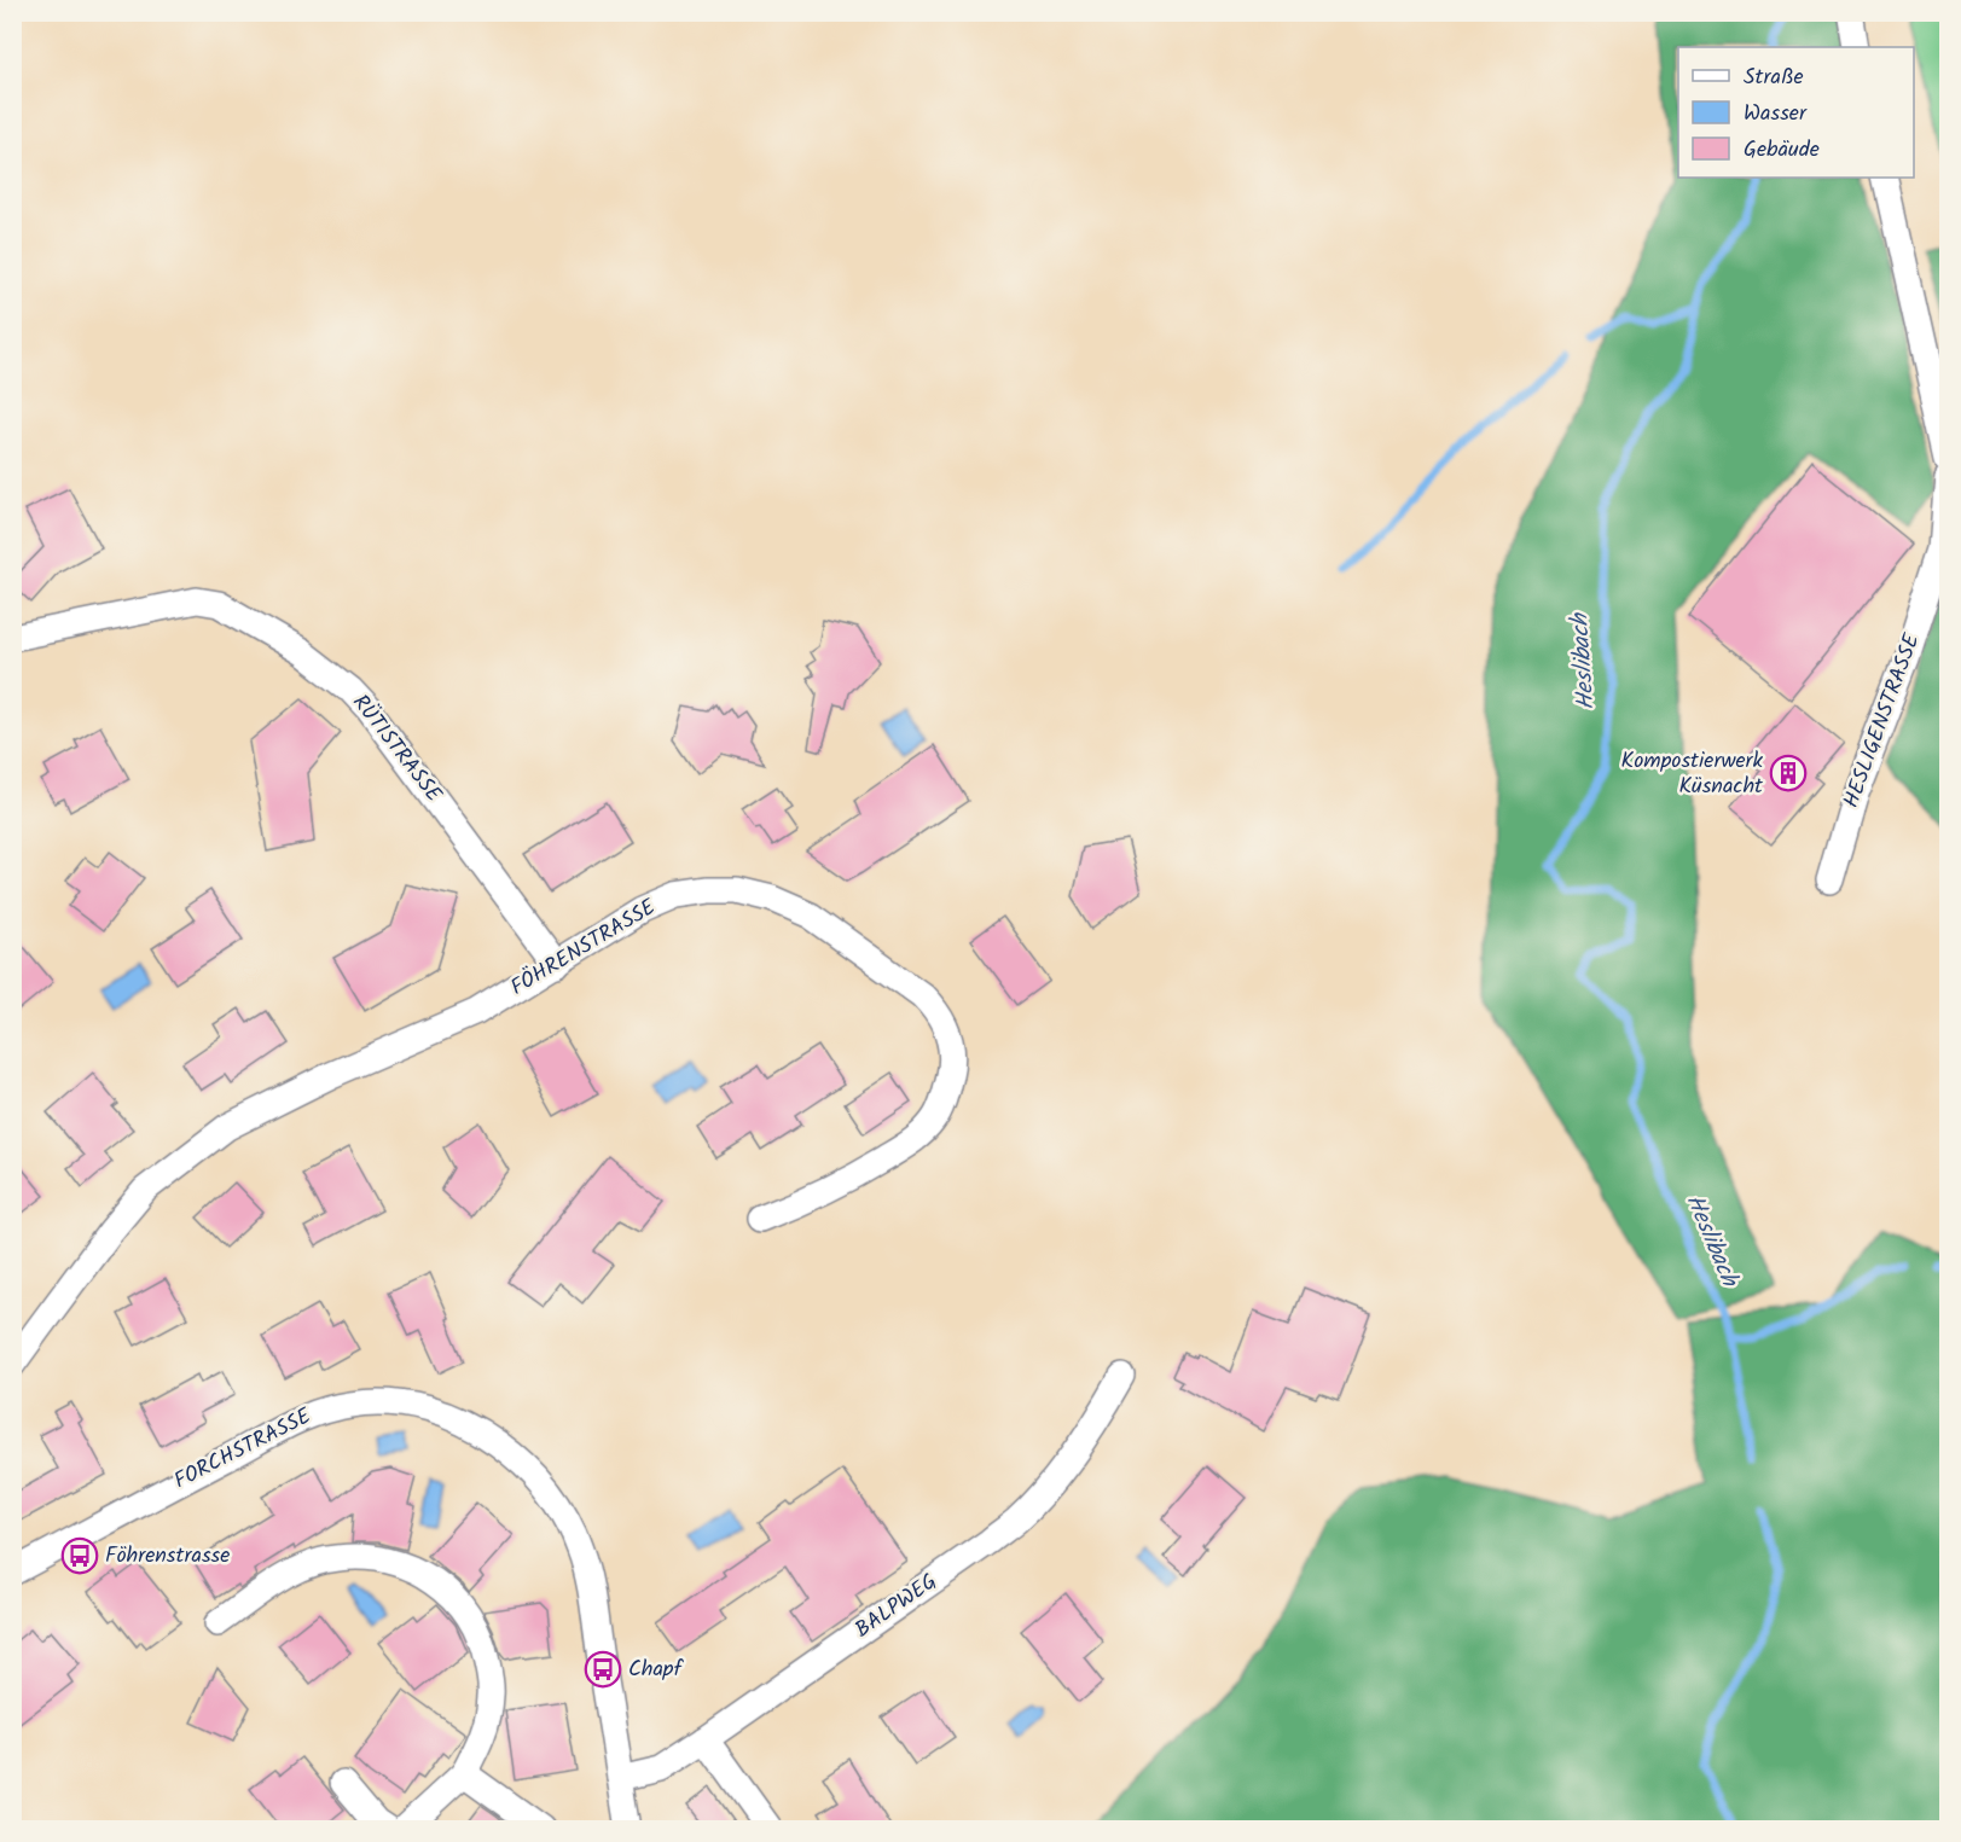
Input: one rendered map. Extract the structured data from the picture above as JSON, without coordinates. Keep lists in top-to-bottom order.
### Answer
{
  "streets": {
    "street": [
      "HESLIGENSTRASSE",
      "RÜTISTRASSE",
      "FÖHRENSTRASSE",
      "FORCHSTRASSE",
      "BALPWEG"
    ]
  },
  "crossings": [
    ["RÜTISTRASSE", "FÖHRENSTRASSE"],
    ["FORCHSTRASSE", "BALPWEG"]
  ],
  "water": ["Heslibach"],
  "places": {
    "building": ["Kompostierwerk Küsnacht"],
    "bus stop": ["Föhrenstrasse", "Chapf"]
  },
  "legend": ["Straße", "Wasser", "Gebäude"]
}
